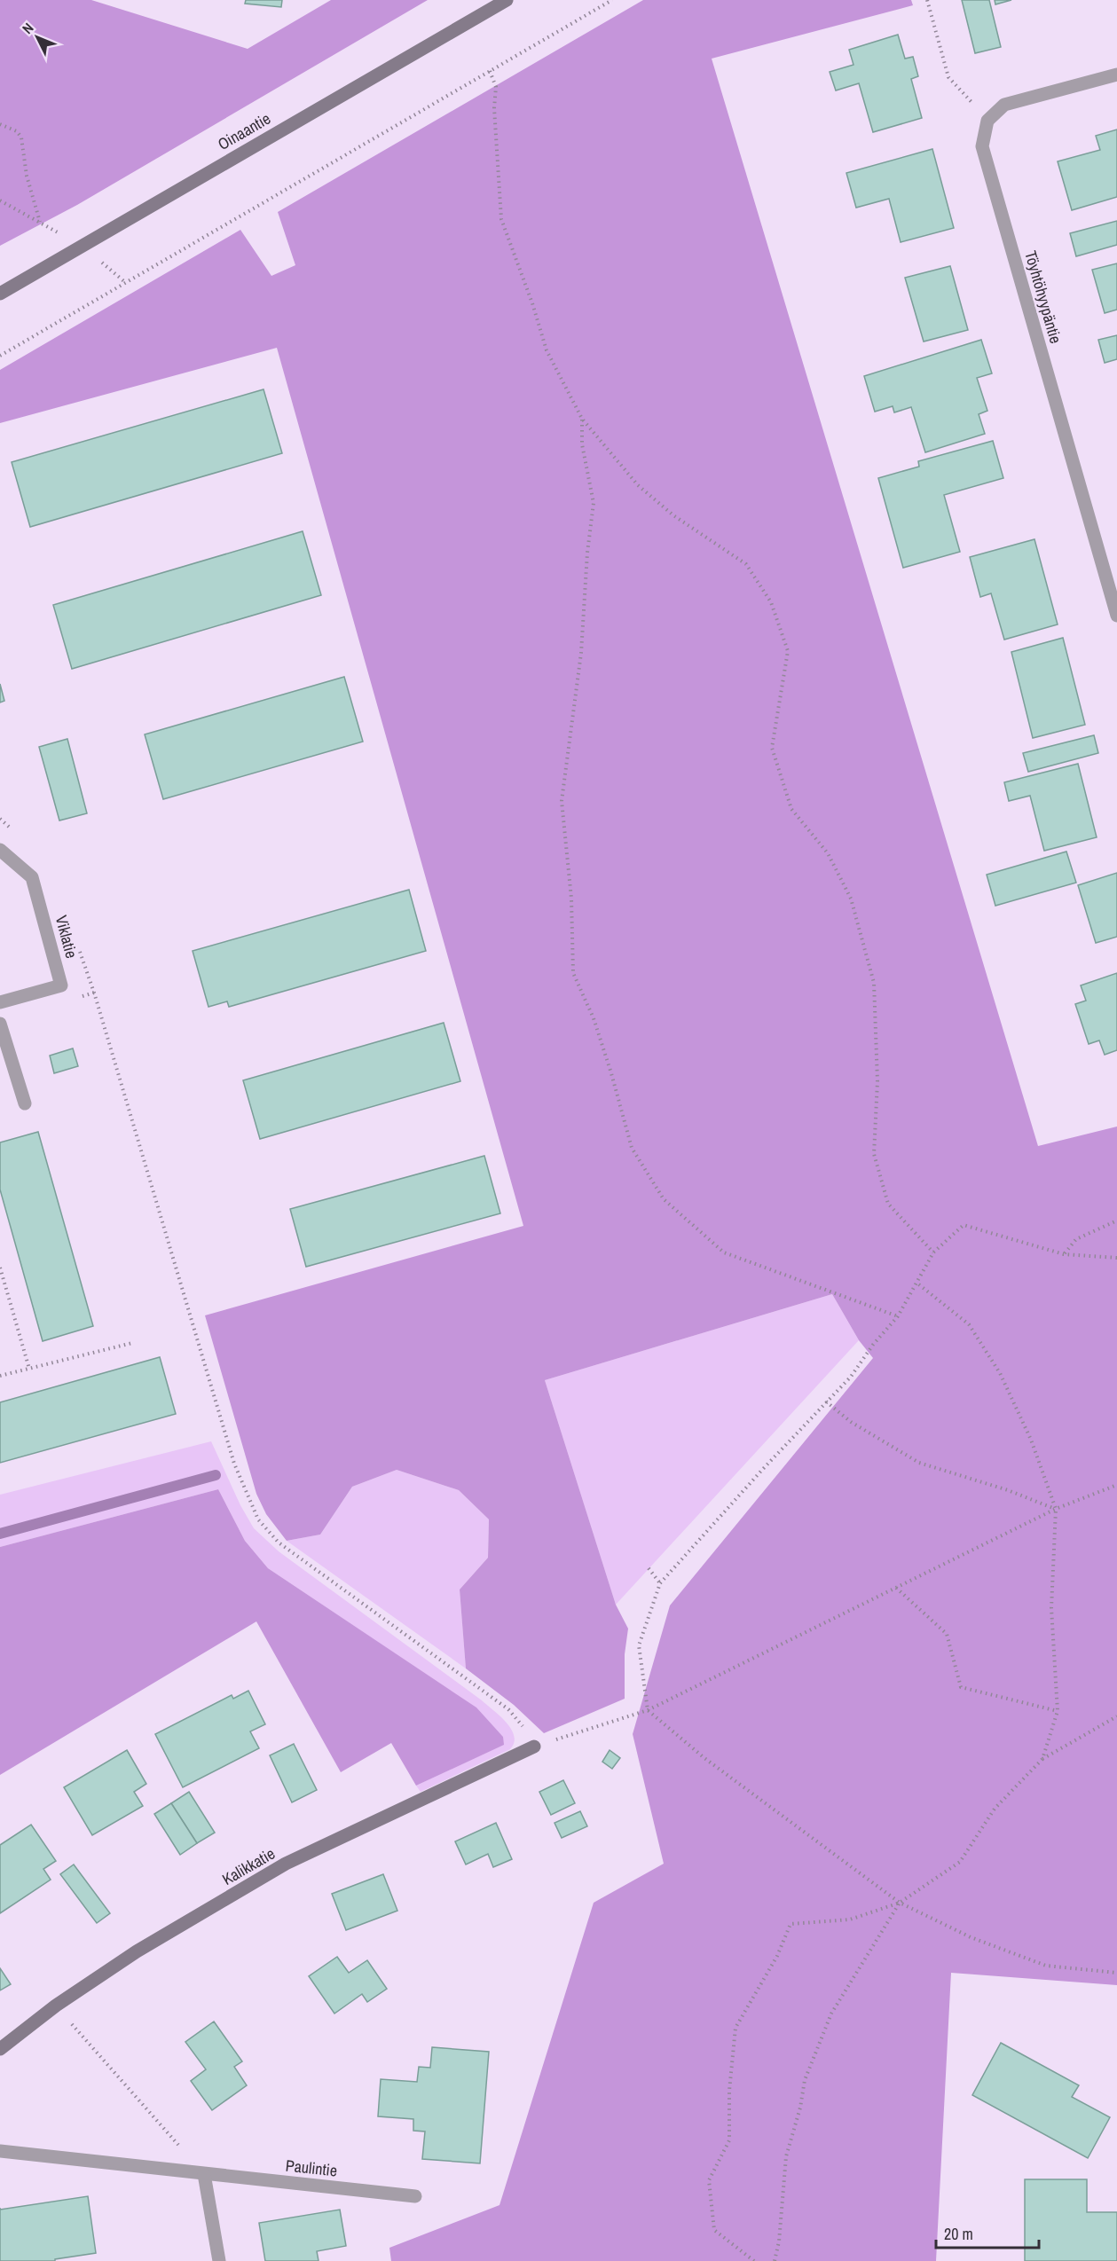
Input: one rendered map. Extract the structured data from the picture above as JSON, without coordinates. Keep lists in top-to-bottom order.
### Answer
{
  "streets": {
    "street": [
      "Oinaantie",
      "Töyhtöhyypäntie",
      "Viklatie",
      "Kalikkatie",
      "Paulintie"
    ]
  },
  "scale_bar": "20 m",
  "north": "top left"
}
